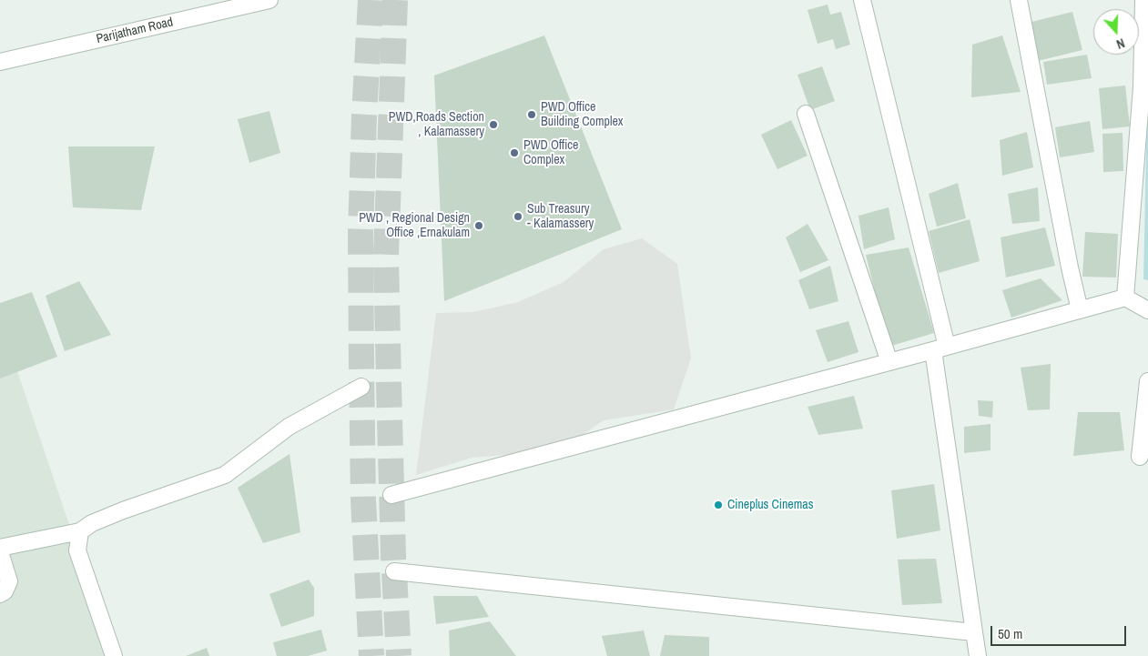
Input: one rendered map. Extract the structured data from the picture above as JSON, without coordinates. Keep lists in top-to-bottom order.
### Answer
{
  "streets": {
    "street": ["Parijatham Road"]
  },
  "places": [
    "PWD Office Building Complex",
    "PWD,Roads Section , Kalamassery",
    "PWD Office Complex",
    "Sub Treasury - Kalamassery",
    "PWD , Regional Design Office ,Ernakulam",
    "Cineplus Cinemas"
  ],
  "scale_bar": "50 m",
  "north": "bottom"
}
